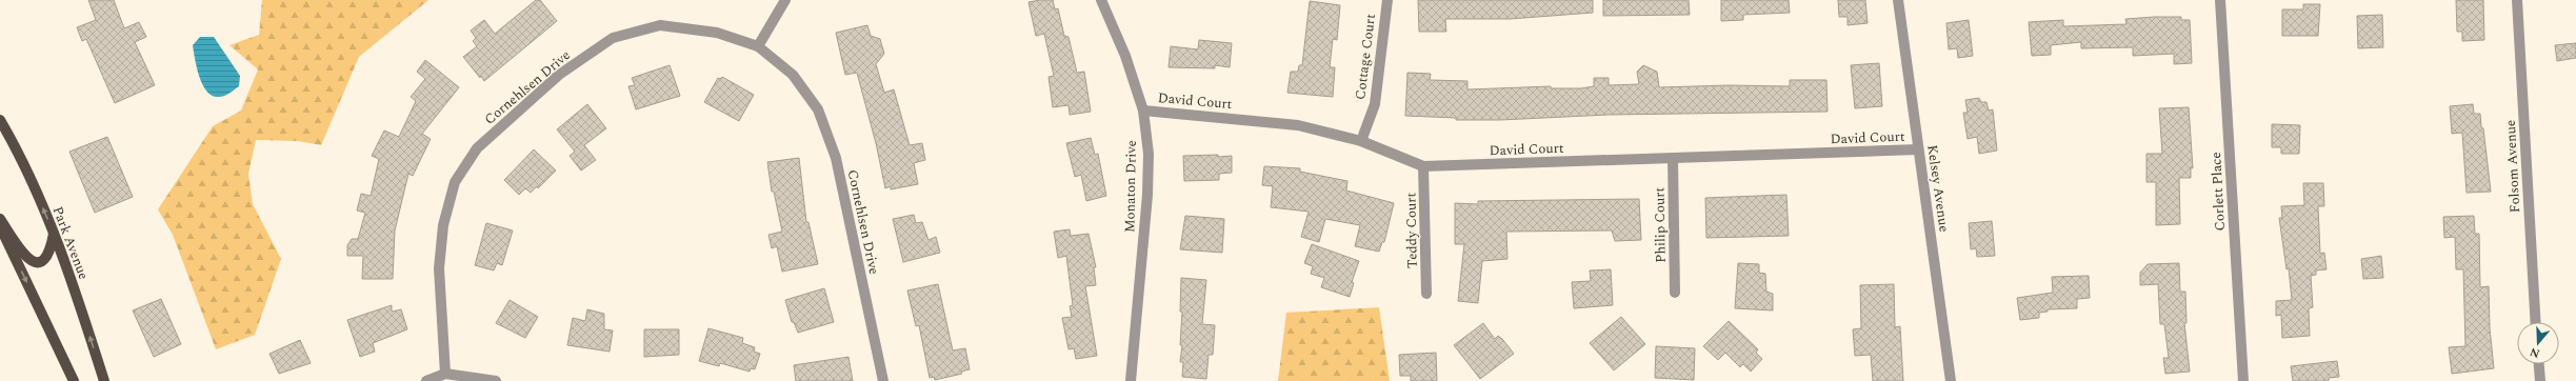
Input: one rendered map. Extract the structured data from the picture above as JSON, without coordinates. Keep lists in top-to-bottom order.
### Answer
{
  "streets": {
    "main road": ["Park Avenue"],
    "street": [
      "Cottage Court",
      "Cornehlsen Drive",
      "David Court",
      "Folsom Avenue",
      "Monaton Drive",
      "Kelsey Avenue",
      "Corlett Place",
      "Philip Court",
      "Teddy Court"
    ]
  },
  "crossings": [
    ["Cottage Court", "David Court"],
    ["David Court", "Monaton Drive"],
    ["David Court", "Kelsey Avenue"],
    ["David Court", "Philip Court"],
    ["David Court", "Teddy Court"]
  ],
  "north": "bottom"
}
